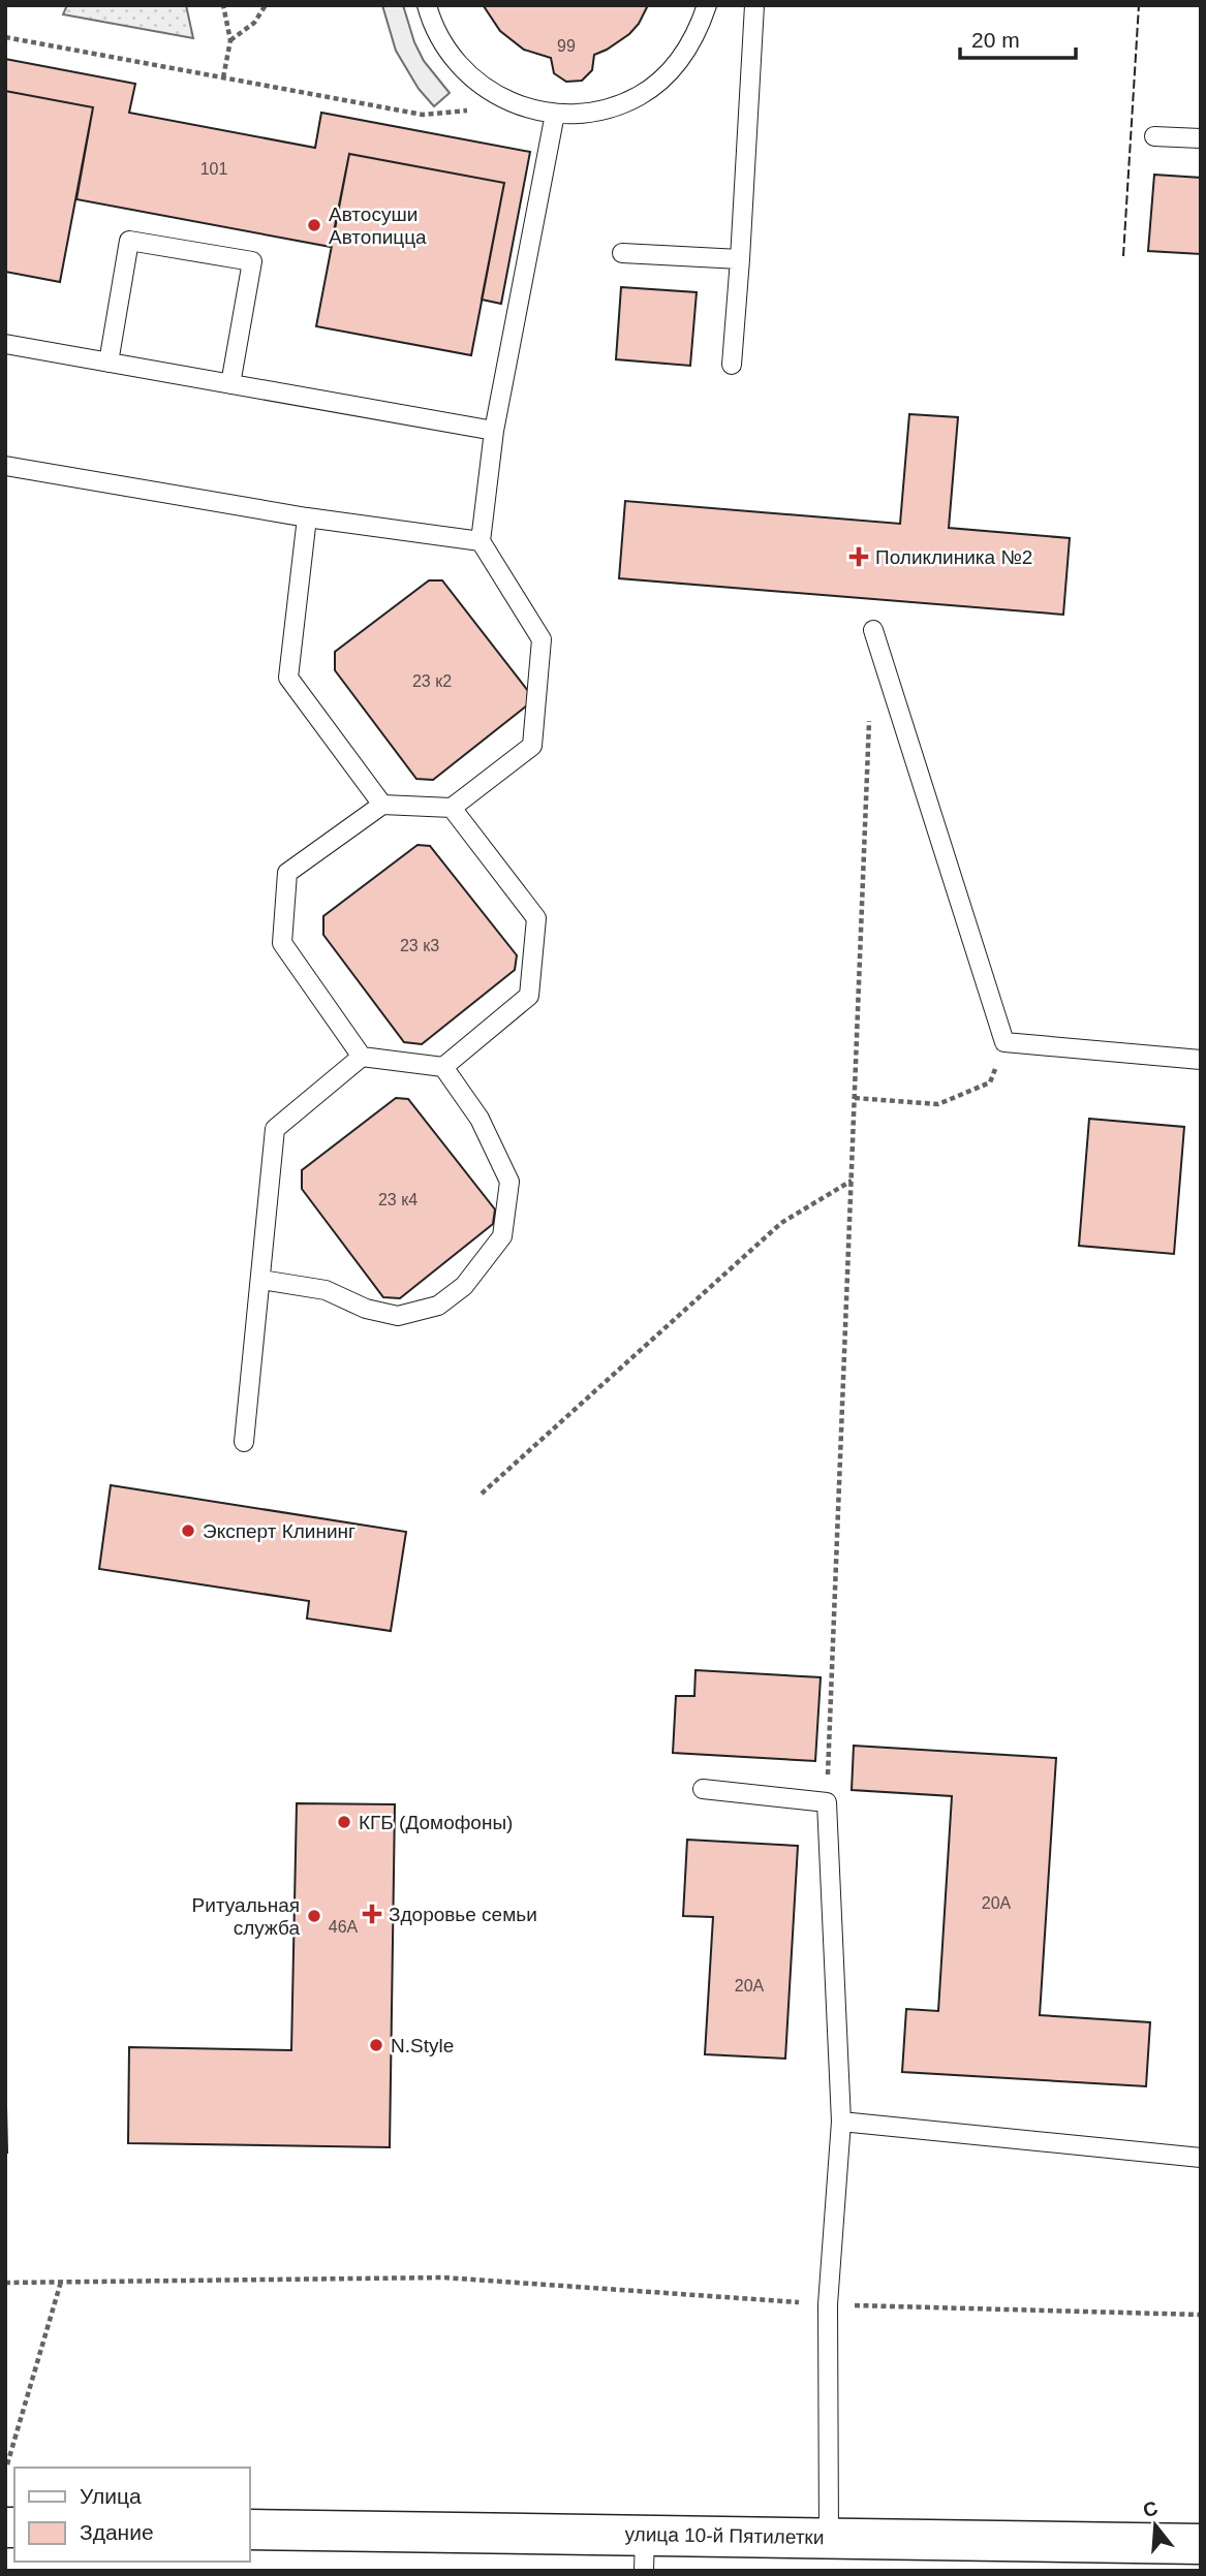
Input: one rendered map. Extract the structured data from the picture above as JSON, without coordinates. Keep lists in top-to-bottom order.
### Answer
{
  "streets": {
    "main road": ["улица 10-й Пятилетки"]
  },
  "places": {
    "other": [
      "Автосуши Автопицца",
      "Эксперт Клининг",
      "КГБ (Домофоны)",
      "Ритуальная служба",
      "N.Style"
    ],
    "health": ["Поликлиника №2", "Здоровье семьи"]
  },
  "house_numbers": [
    "99",
    "101",
    "23 к2",
    "23 к3",
    "23 к4",
    "20А",
    "46А",
    "20А"
  ],
  "legend": ["Улица", "Здание"],
  "scale_bar": "20 m",
  "north": "top"
}
